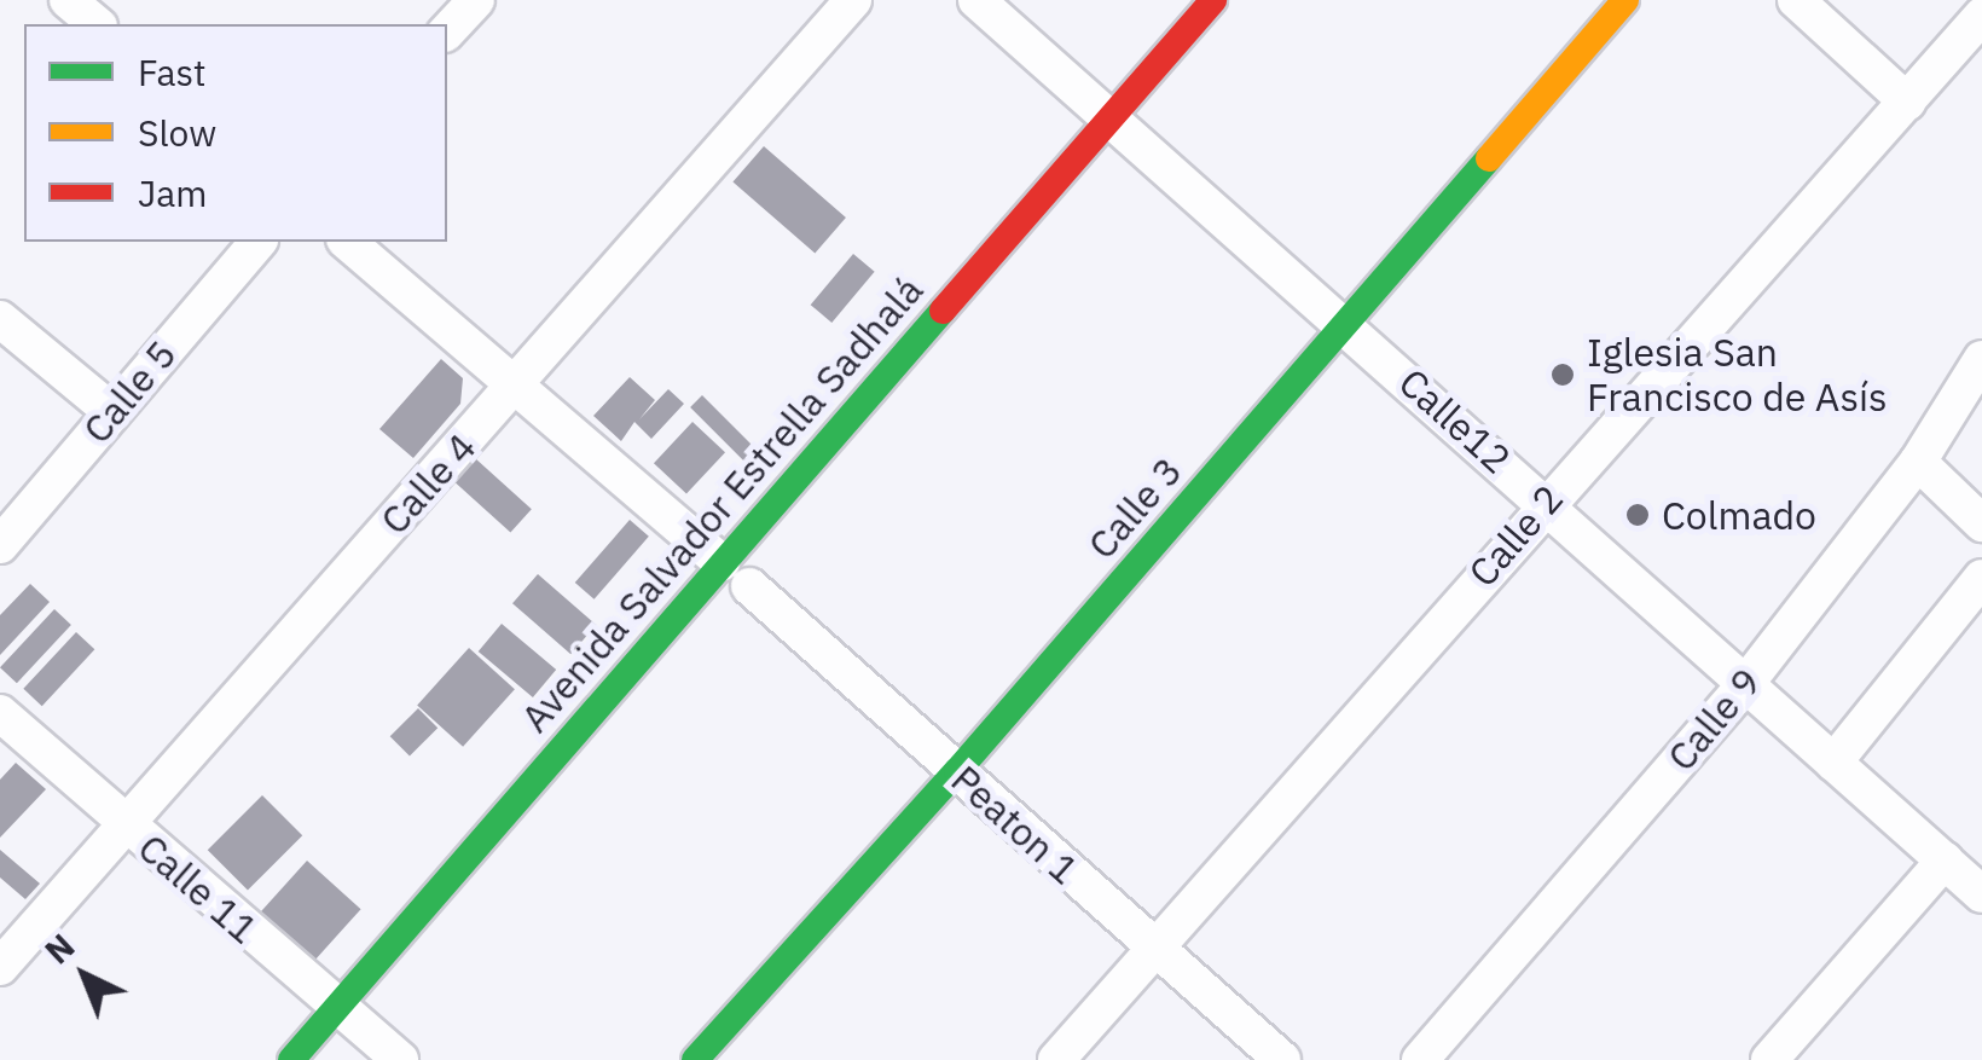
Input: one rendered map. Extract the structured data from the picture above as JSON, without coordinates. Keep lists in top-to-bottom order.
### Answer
{
  "streets": {
    "main road": ["Avenida Salvador Estrella Sadhalá", "Calle 3"],
    "street": [
      "Calle 5",
      "Calle12",
      "Calle 4",
      "Calle 2",
      "Calle 9",
      "Peaton 1",
      "Calle 11"
    ]
  },
  "crossings": [
    ["Calle12", "Avenida Salvador Estrella Sadhalá"],
    ["Calle12", "Calle 3"],
    ["Calle12", "Calle 2"],
    ["Calle12", "Calle 9"],
    ["Calle 4", "Peaton 1"],
    ["Calle 4", "Calle 11"],
    ["Avenida Salvador Estrella Sadhalá", "Peaton 1"],
    ["Avenida Salvador Estrella Sadhalá", "Calle 11"],
    ["Calle 3", "Peaton 1"],
    ["Calle 2", "Peaton 1"]
  ],
  "places": ["Iglesia San Francisco de Asís", "Colmado"],
  "legend": ["Fast", "Slow", "Jam"],
  "north": "top left"
}
